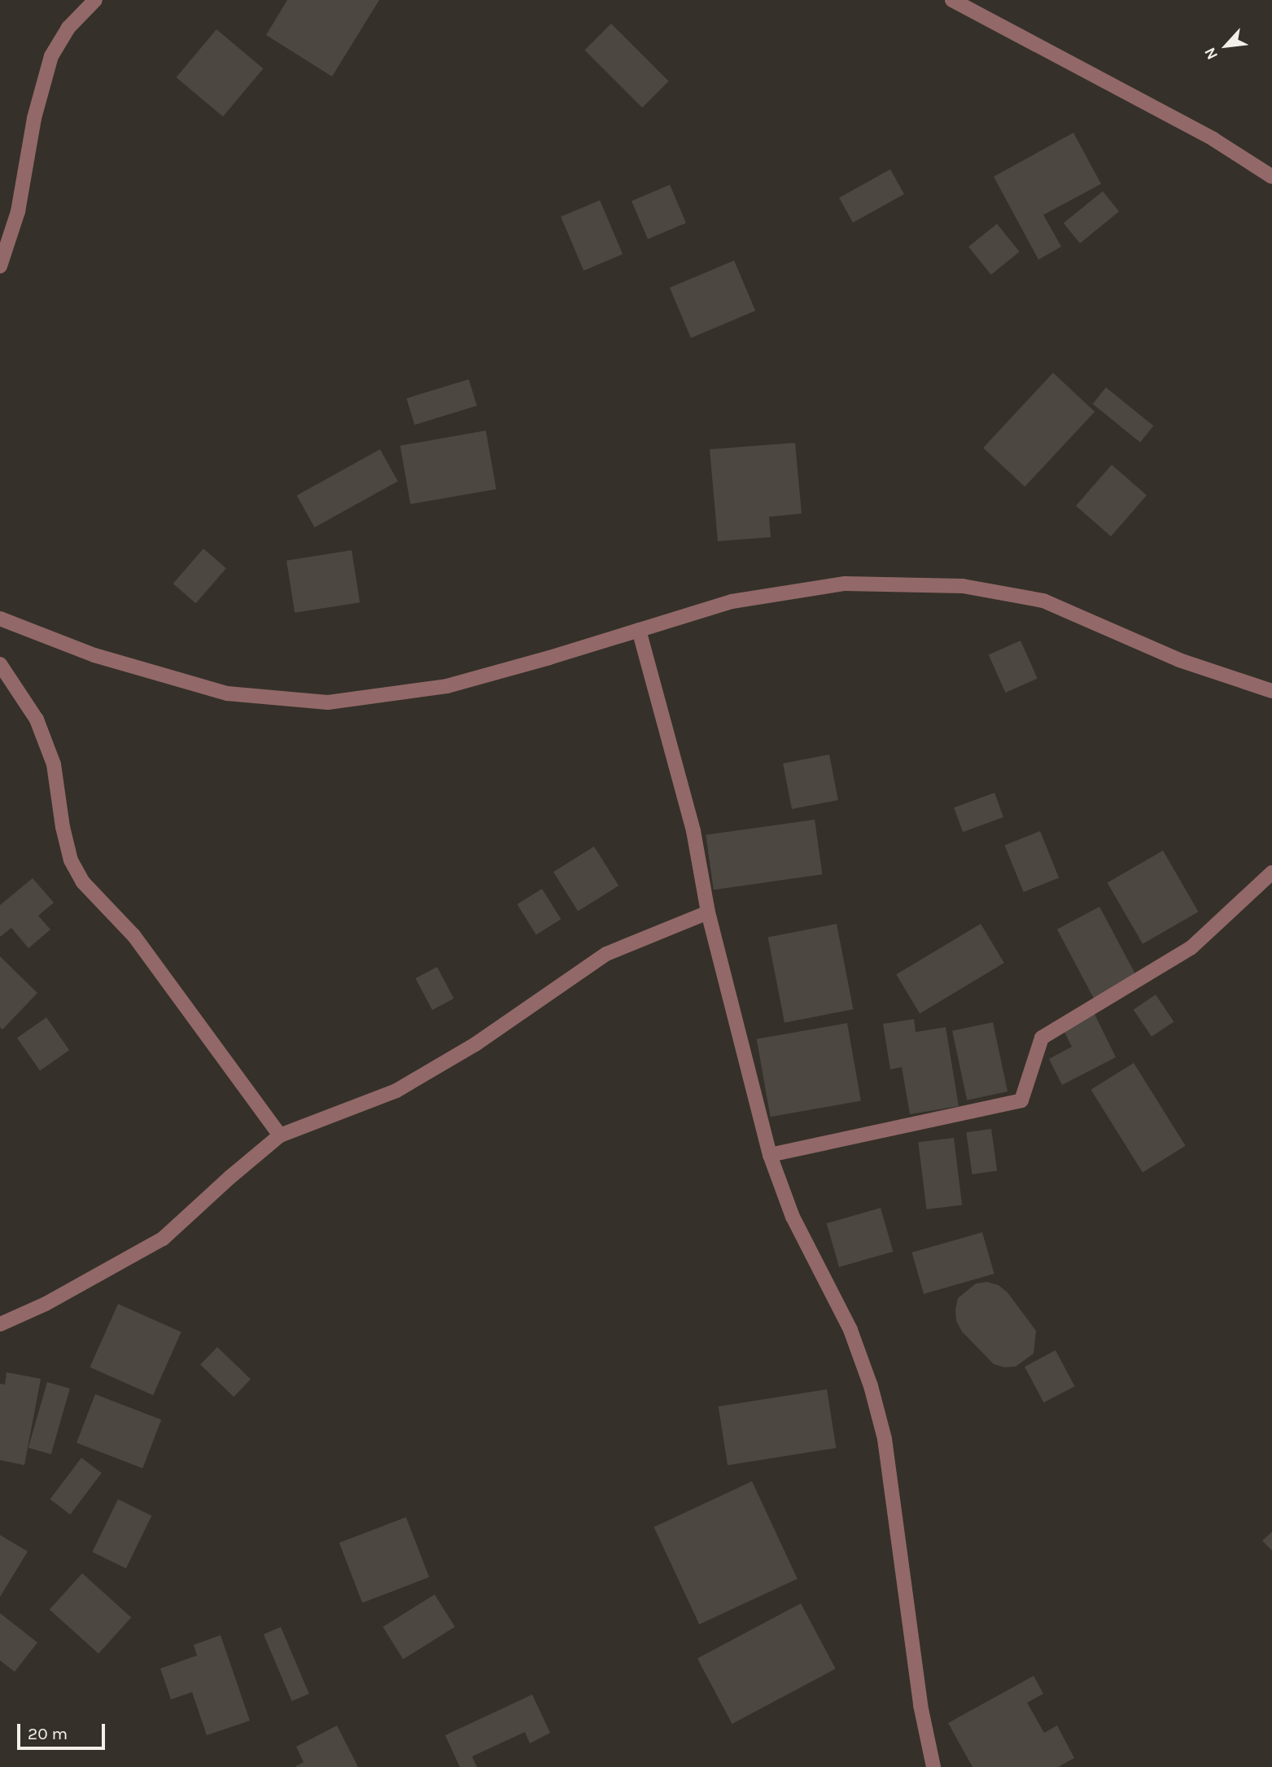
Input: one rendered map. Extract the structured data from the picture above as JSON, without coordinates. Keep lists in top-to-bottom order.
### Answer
{
  "scale_bar": "20 m",
  "north": "bottom left"
}
